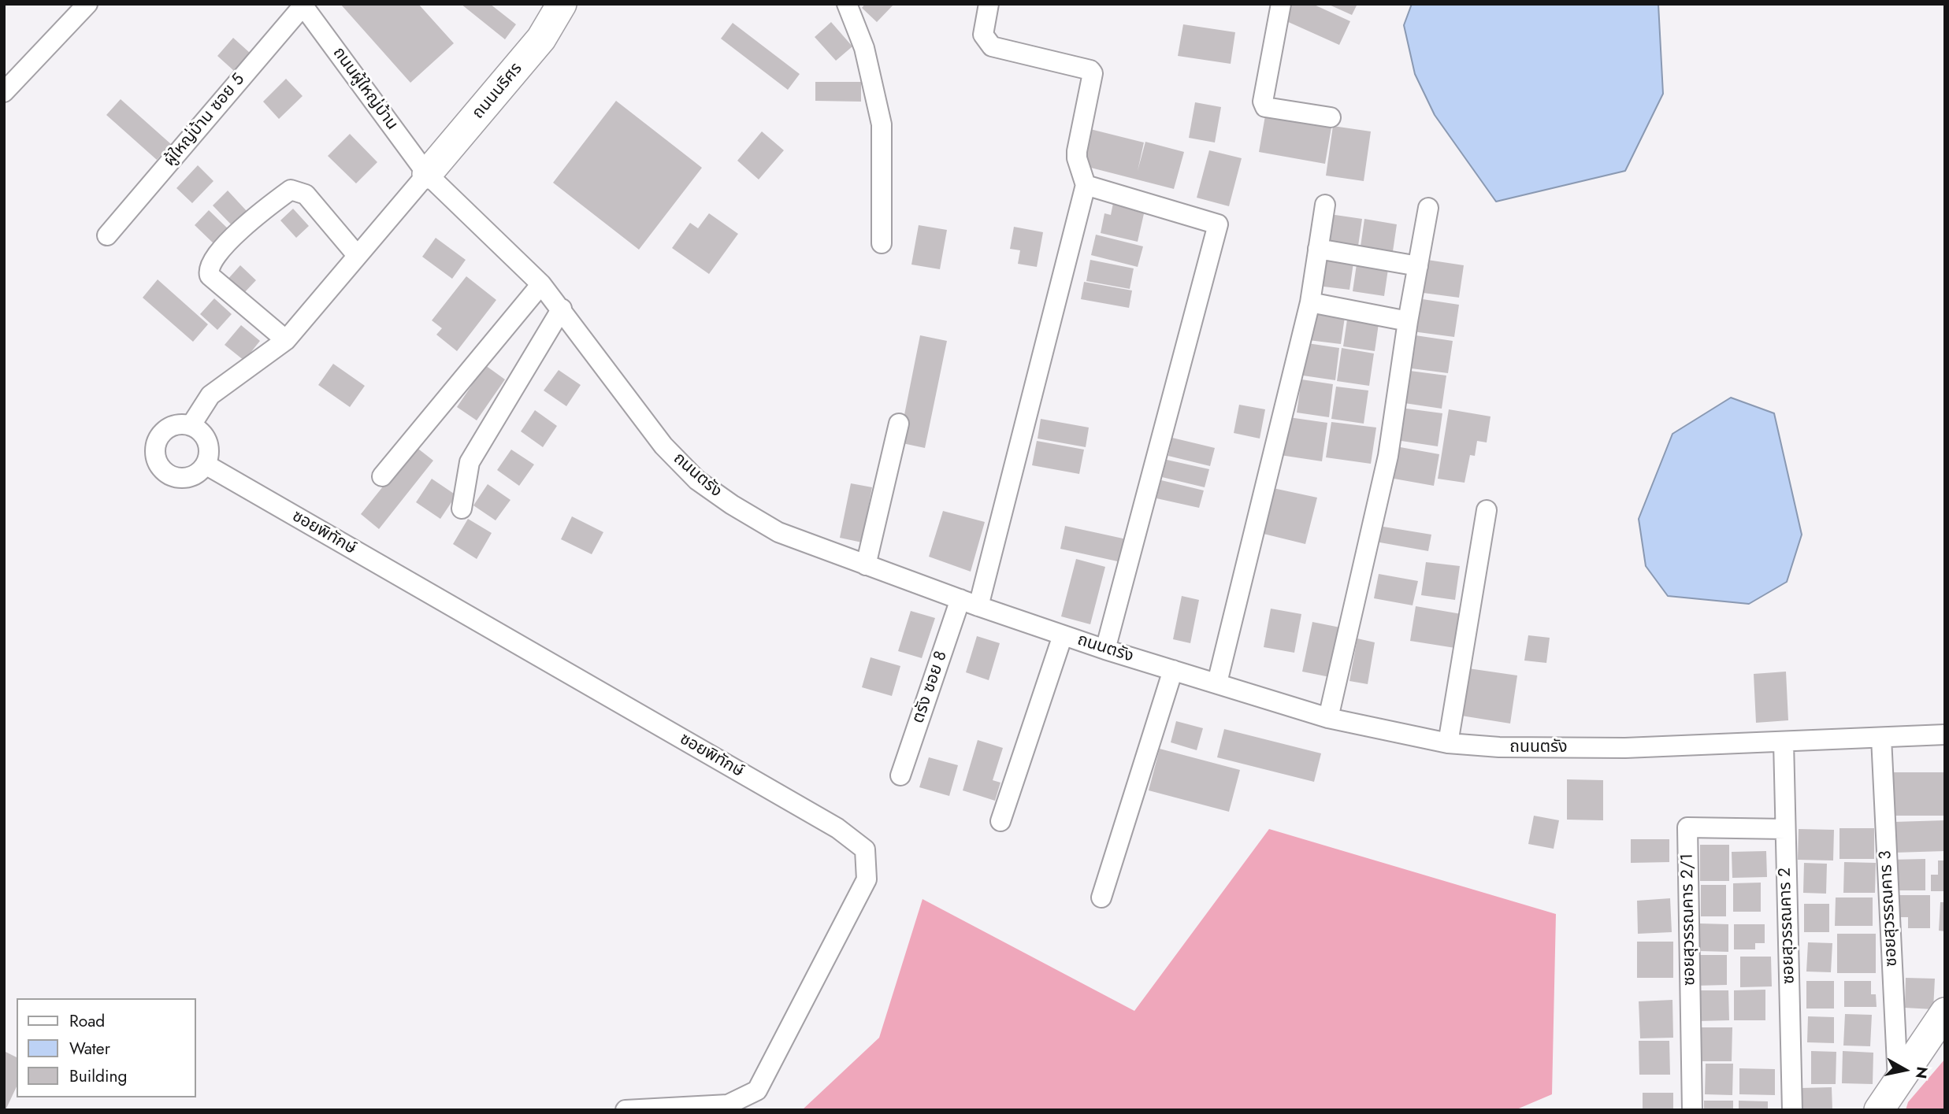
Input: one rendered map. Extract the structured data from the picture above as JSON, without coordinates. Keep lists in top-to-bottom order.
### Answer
{
  "streets": {
    "street": [
      "ถนนผู้ใหญ่บ้าน",
      "ถนนนริศร",
      "ผู้ใหญ่บ้าน ซอย 5",
      "ถนนตรัง",
      "ซอยพิทักษ์",
      "ตรัง ซอย 8",
      "ซอยสุวรรณคาร 3",
      "ซอยสุวรรณคาร 2/1",
      "ซอยสุวรรณคาร 2"
    ]
  },
  "crossings": [
    ["ถนนผู้ใหญ่บ้าน", "ถนนนริศร"],
    ["ถนนผู้ใหญ่บ้าน", "ผู้ใหญ่บ้าน ซอย 5"],
    ["ถนนผู้ใหญ่บ้าน", "ถนนตรัง"],
    ["ถนนนริศร", "ถนนตรัง"],
    ["ถนนตรัง", "ตรัง ซอย 8"],
    ["ถนนตรัง", "ซอยสุวรรณคาร 3"],
    ["ถนนตรัง", "ซอยสุวรรณคาร 2"],
    ["ซอยสุวรรณคาร 2/1", "ซอยสุวรรณคาร 2"]
  ],
  "legend": ["Road", "Water", "Building"],
  "north": "right"
}
